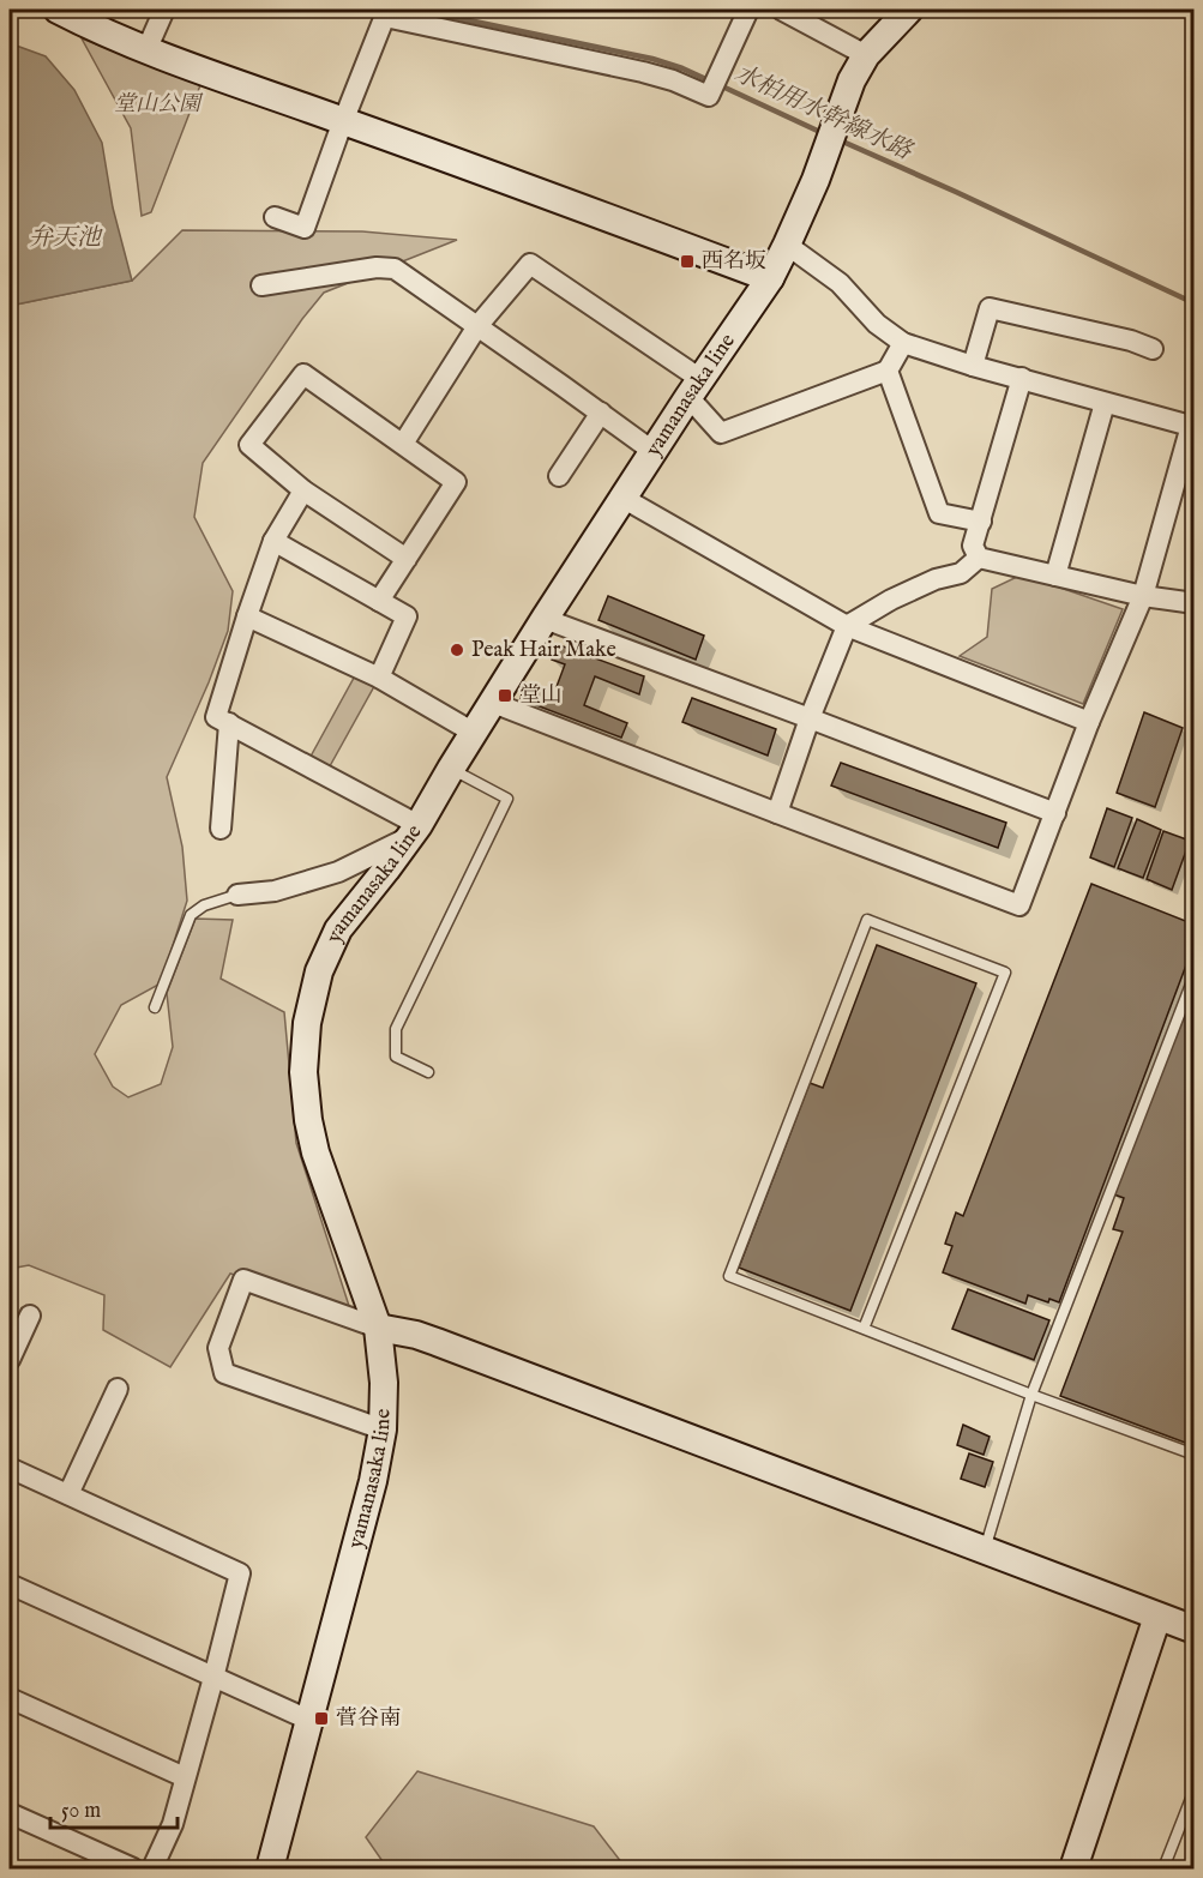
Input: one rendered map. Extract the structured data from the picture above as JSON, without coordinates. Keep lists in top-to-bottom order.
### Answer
{
  "streets": {
    "main road": ["yamanasaka line"]
  },
  "water": ["水柏用水幹線水路", "弁天池"],
  "parks": ["堂山公園"],
  "places": {
    "transit": ["西名坂", "堂山", "菅谷南"],
    "other": ["Peak Hair Make"]
  },
  "scale_bar": "50 m"
}
